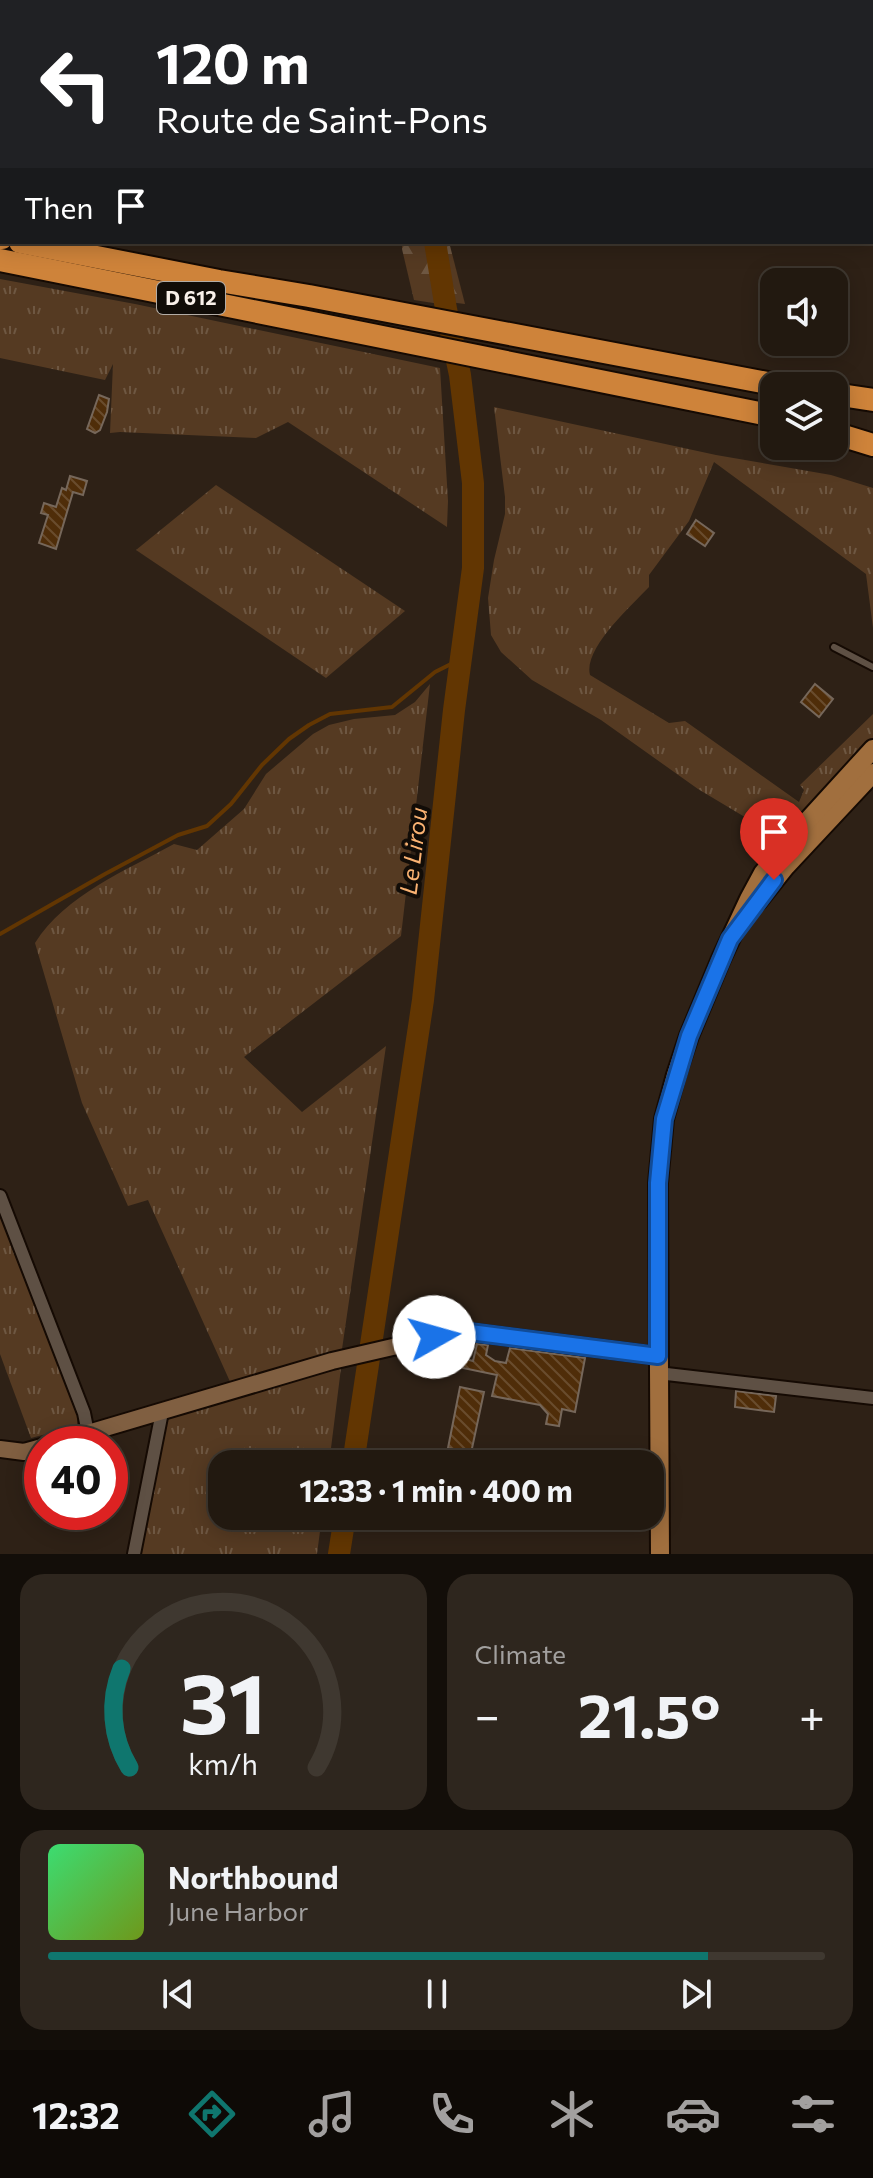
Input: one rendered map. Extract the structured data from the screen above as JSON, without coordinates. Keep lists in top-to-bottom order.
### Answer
{
  "streets": {
    "highway": ["D 612"]
  },
  "water": ["Le Lirou"],
  "page": {
    "turn": ["120 m", "Route de Saint-Pons"],
    "then": "Then",
    "limit": "40",
    "trip": "12:33 · 1 min · 400 m",
    "tile": "Climate",
    "heat": ["−", "21.5°", "+"],
    "song": ["Northbound", "June Harbor"],
    "tabs": "12:32",
    "gauge": ["31", "km/h"]
  }
}
